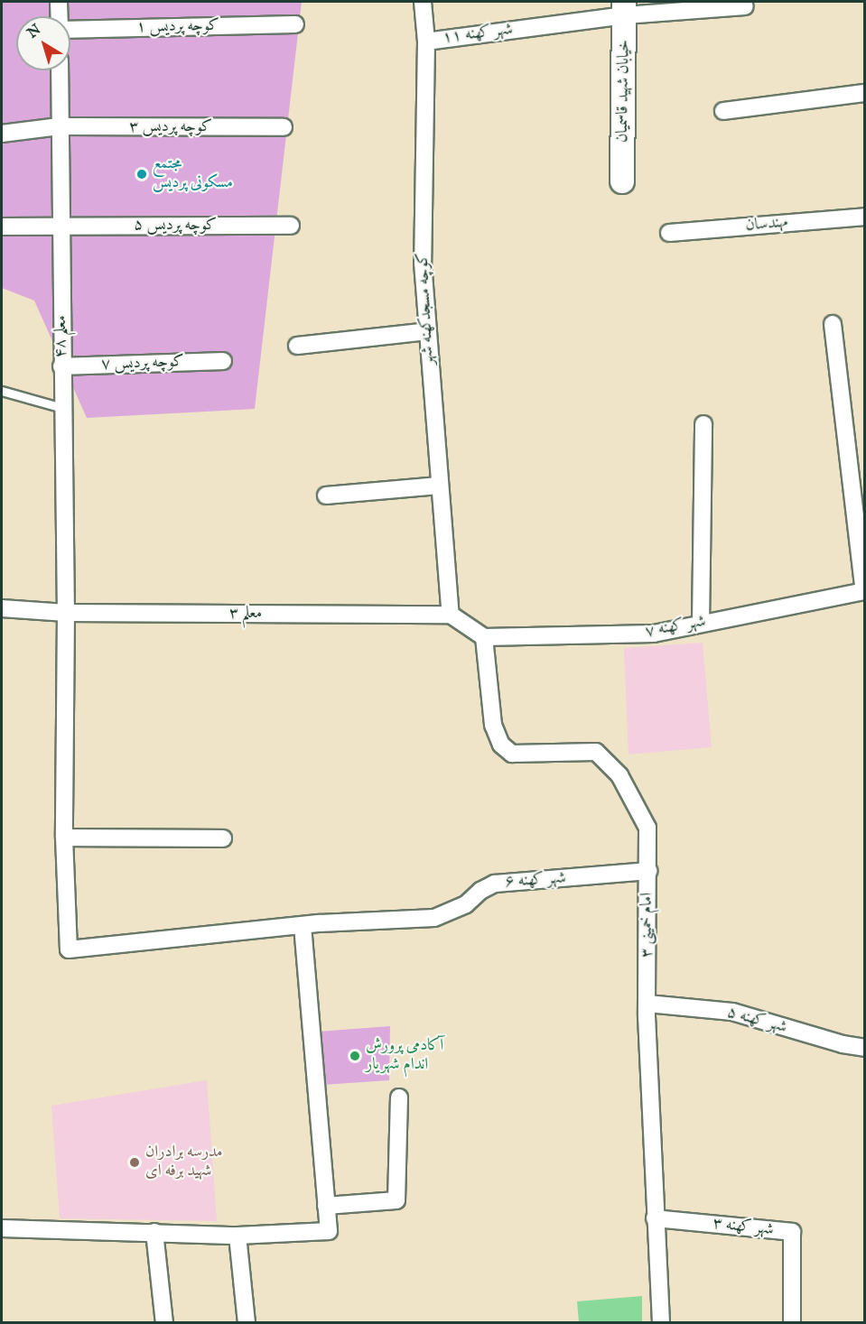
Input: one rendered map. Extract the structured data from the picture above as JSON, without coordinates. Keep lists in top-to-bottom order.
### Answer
{
  "streets": {
    "street": [
      "کوچه پردیس ۱",
      "شهر کهنه ۱۱",
      "خیابان شهید قاسمیان",
      "کوچه پردیس ۳",
      "مهندسان",
      "کوچه پردیس ۵",
      "کوچه مسجدکهنه شهر",
      "معلم ۴۸",
      "کوچه پردیس ۷",
      "معلم ۳",
      "شهر کهنه ۷",
      "شهر کهنه ۶",
      "امام خمینی ۳",
      "شهر کهنه ۵",
      "شهر کهنه ۳"
    ]
  },
  "crossings": [
    ["شهر کهنه ۱۱", "خیابان شهید قاسمیان"],
    ["شهر کهنه ۱۱", "کوچه مسجدکهنه شهر"],
    ["کوچه پردیس ۳", "معلم ۴۸"],
    ["کوچه پردیس ۵", "معلم ۴۸"],
    ["کوچه مسجدکهنه شهر", "معلم ۳"],
    ["معلم ۴۸", "کوچه پردیس ۷"],
    ["معلم ۴۸", "معلم ۳"],
    ["معلم ۴۸", "شهر کهنه ۶"],
    ["شهر کهنه ۷", "امام خمینی ۳"],
    ["شهر کهنه ۶", "امام خمینی ۳"],
    ["امام خمینی ۳", "شهر کهنه ۵"],
    ["امام خمینی ۳", "شهر کهنه ۳"]
  ],
  "places": ["مجتمع مسکونی پردیس", "آکادمی پرورش اندام شهریار", "مدرسه برادران شهید برفه ای"],
  "north": "top left"
}
